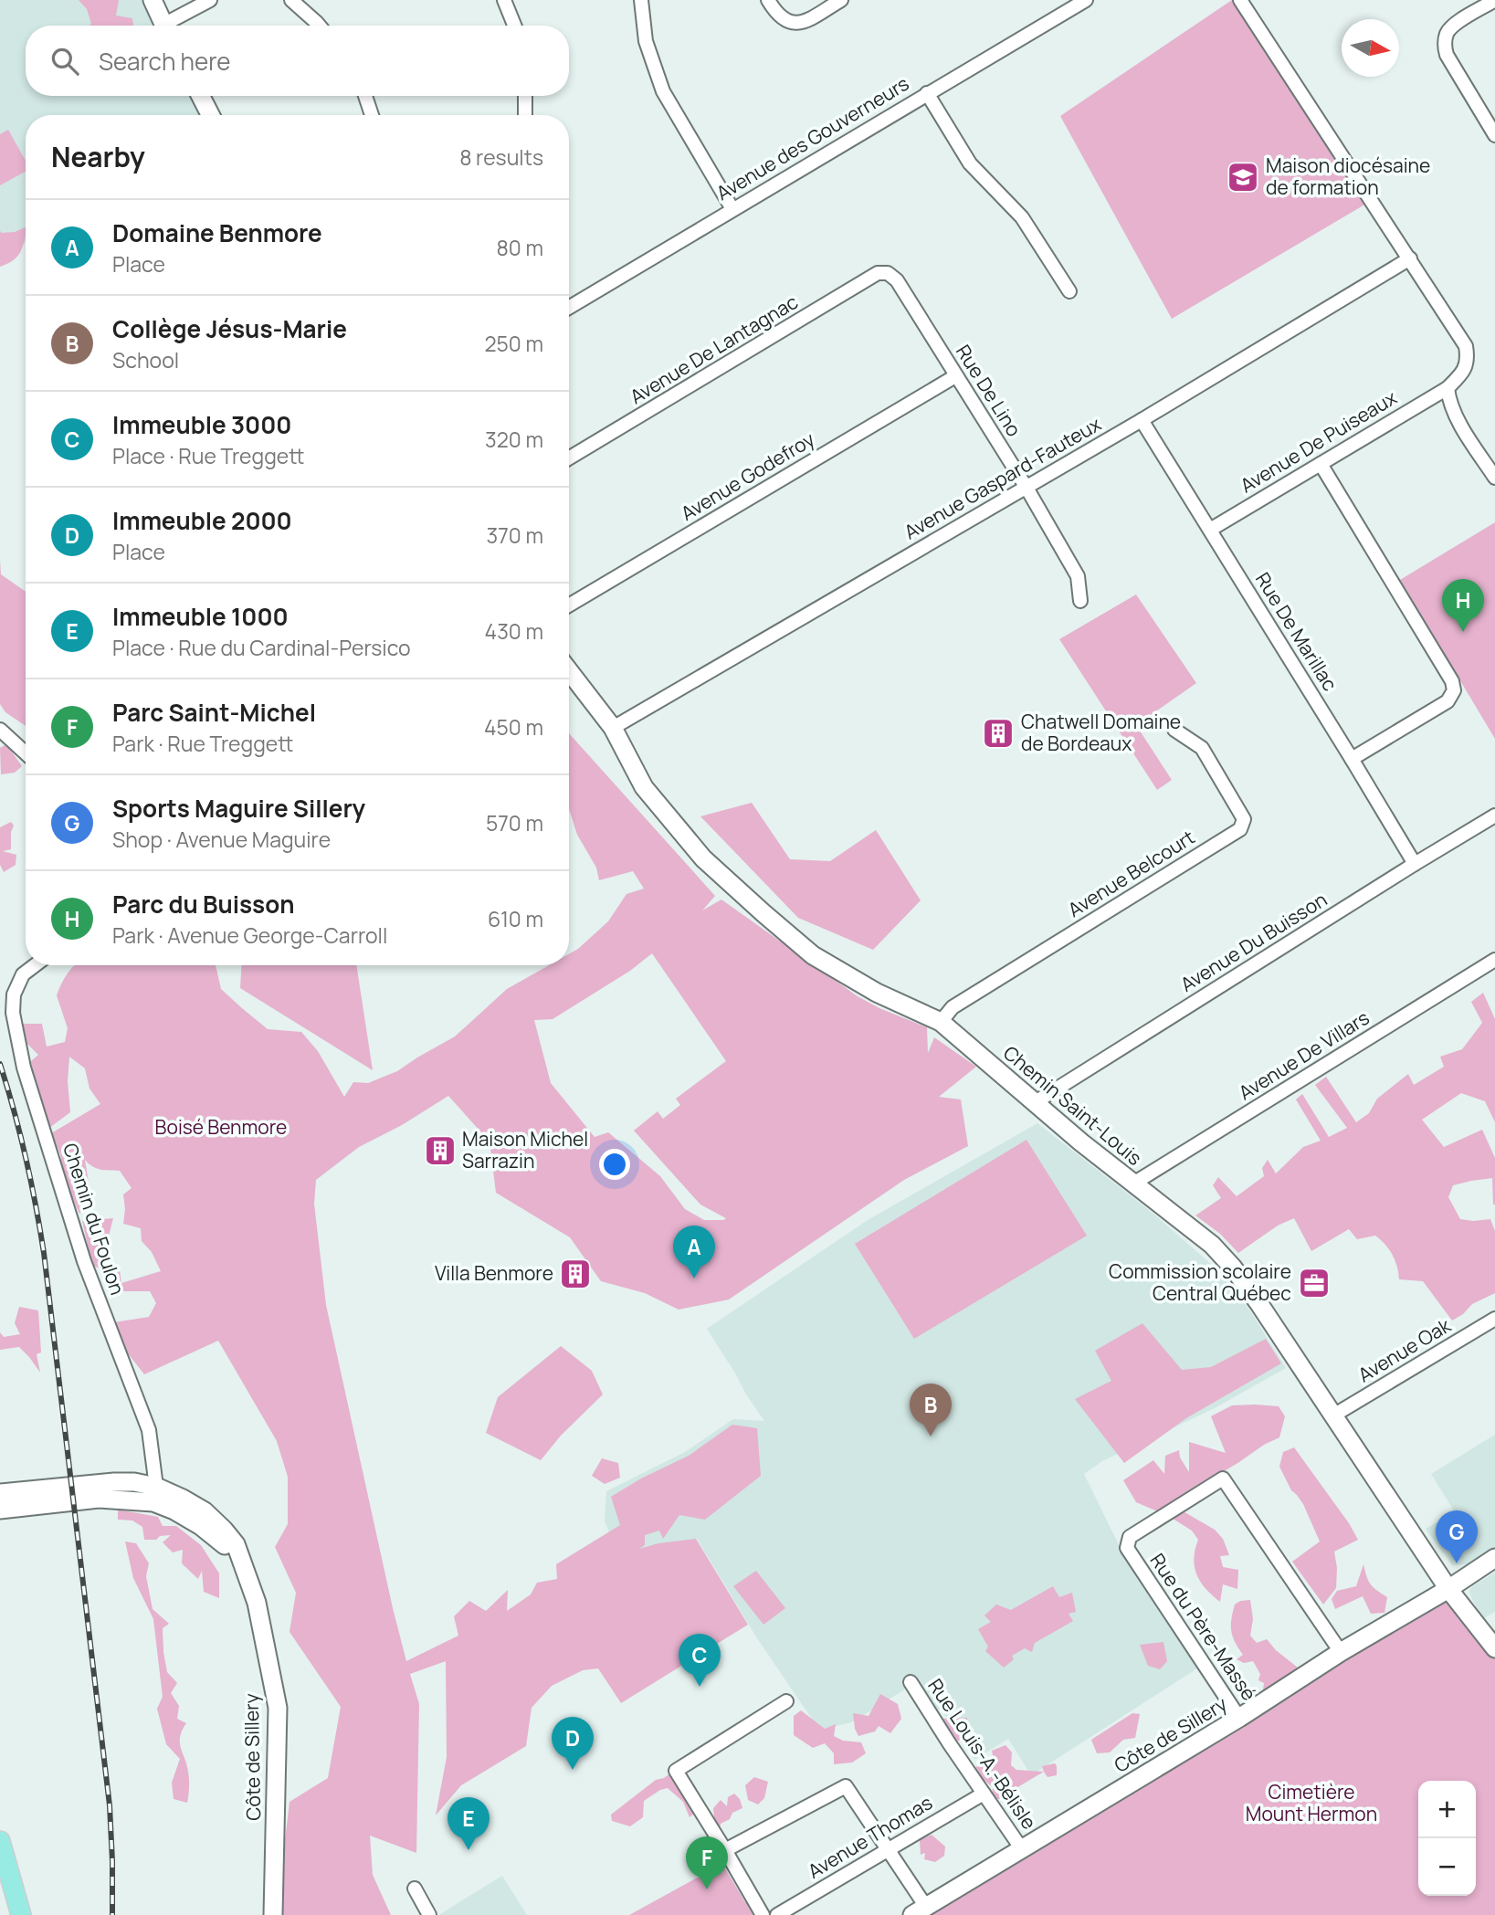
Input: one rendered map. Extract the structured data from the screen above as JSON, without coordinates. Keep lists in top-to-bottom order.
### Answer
{
  "streets": {
    "street": [
      "Avenue des Gouverneurs",
      "Avenue De Lantagnac",
      "Rue De Lino",
      "Avenue De Puiseaux",
      "Avenue Godefroy",
      "Avenue Gaspard-Fauteux",
      "Rue De Marillac",
      "Avenue Belcourt",
      "Avenue Du Buisson",
      "Avenue De Villars",
      "Chemin Saint-Louis",
      "Chemin du Foulon",
      "Avenue Oak",
      "Rue du Père-Massé",
      "Côte de Sillery",
      "Rue Louis-A.-Bélisle",
      "Avenue Thomas"
    ]
  },
  "crossings": [
    ["Avenue De Lantagnac", "Rue De Lino"],
    ["Rue De Lino", "Avenue Godefroy"],
    ["Rue De Lino", "Avenue Gaspard-Fauteux"],
    ["Avenue De Puiseaux", "Rue De Marillac"],
    ["Avenue Gaspard-Fauteux", "Rue De Marillac"],
    ["Avenue Gaspard-Fauteux", "Chemin Saint-Louis"],
    ["Rue De Marillac", "Avenue Du Buisson"],
    ["Avenue Belcourt", "Chemin Saint-Louis"],
    ["Avenue Du Buisson", "Chemin Saint-Louis"],
    ["Avenue De Villars", "Chemin Saint-Louis"],
    ["Chemin Saint-Louis", "Avenue Oak"],
    ["Chemin Saint-Louis", "Côte de Sillery"],
    ["Chemin du Foulon", "Côte de Sillery"],
    ["Rue du Père-Massé", "Côte de Sillery"],
    ["Côte de Sillery", "Rue Louis-A.-Bélisle"],
    ["Rue Louis-A.-Bélisle", "Avenue Thomas"]
  ],
  "parks": ["Boisé Benmore", "Cimetière Mount Hermon"],
  "places": {
    "school or university": ["Maison diocésaine de formation"],
    "building": ["Chatwell Domaine de Bordeaux", "Maison Michel Sarrazin", "Villa Benmore"],
    "office": ["Commission scolaire Central Québec"]
  },
  "north": "right",
  "page": {
    "search": "Search here",
    "heading": ["Nearby", "8 results"],
    "list": [
      {
        "mark": "A",
        "name": "Domaine Benmore",
        "note": "Place",
        "value": "80 m"
      },
      {
        "mark": "B",
        "name": "Collège Jésus-Marie",
        "note": "School",
        "value": "250 m"
      },
      {
        "mark": "C",
        "name": "Immeuble 3000",
        "note": "Place · Rue Treggett",
        "value": "320 m"
      },
      {
        "mark": "D",
        "name": "Immeuble 2000",
        "note": "Place",
        "value": "370 m"
      },
      {
        "mark": "E",
        "name": "Immeuble 1000",
        "note": "Place · Rue du Cardinal-Persico",
        "value": "430 m"
      },
      {
        "mark": "F",
        "name": "Parc Saint-Michel",
        "note": "Park · Rue Treggett",
        "value": "450 m"
      },
      {
        "mark": "G",
        "name": "Sports Maguire Sillery",
        "note": "Shop · Avenue Maguire",
        "value": "570 m"
      },
      {
        "mark": "H",
        "name": "Parc du Buisson",
        "note": "Park · Avenue George-Carroll",
        "value": "610 m"
      }
    ],
    "pins": [
      "H",
      "A",
      "B",
      "G",
      "C",
      "D",
      "E",
      "F"
    ],
    "map_buttons": ["+", "−"]
  }
}
